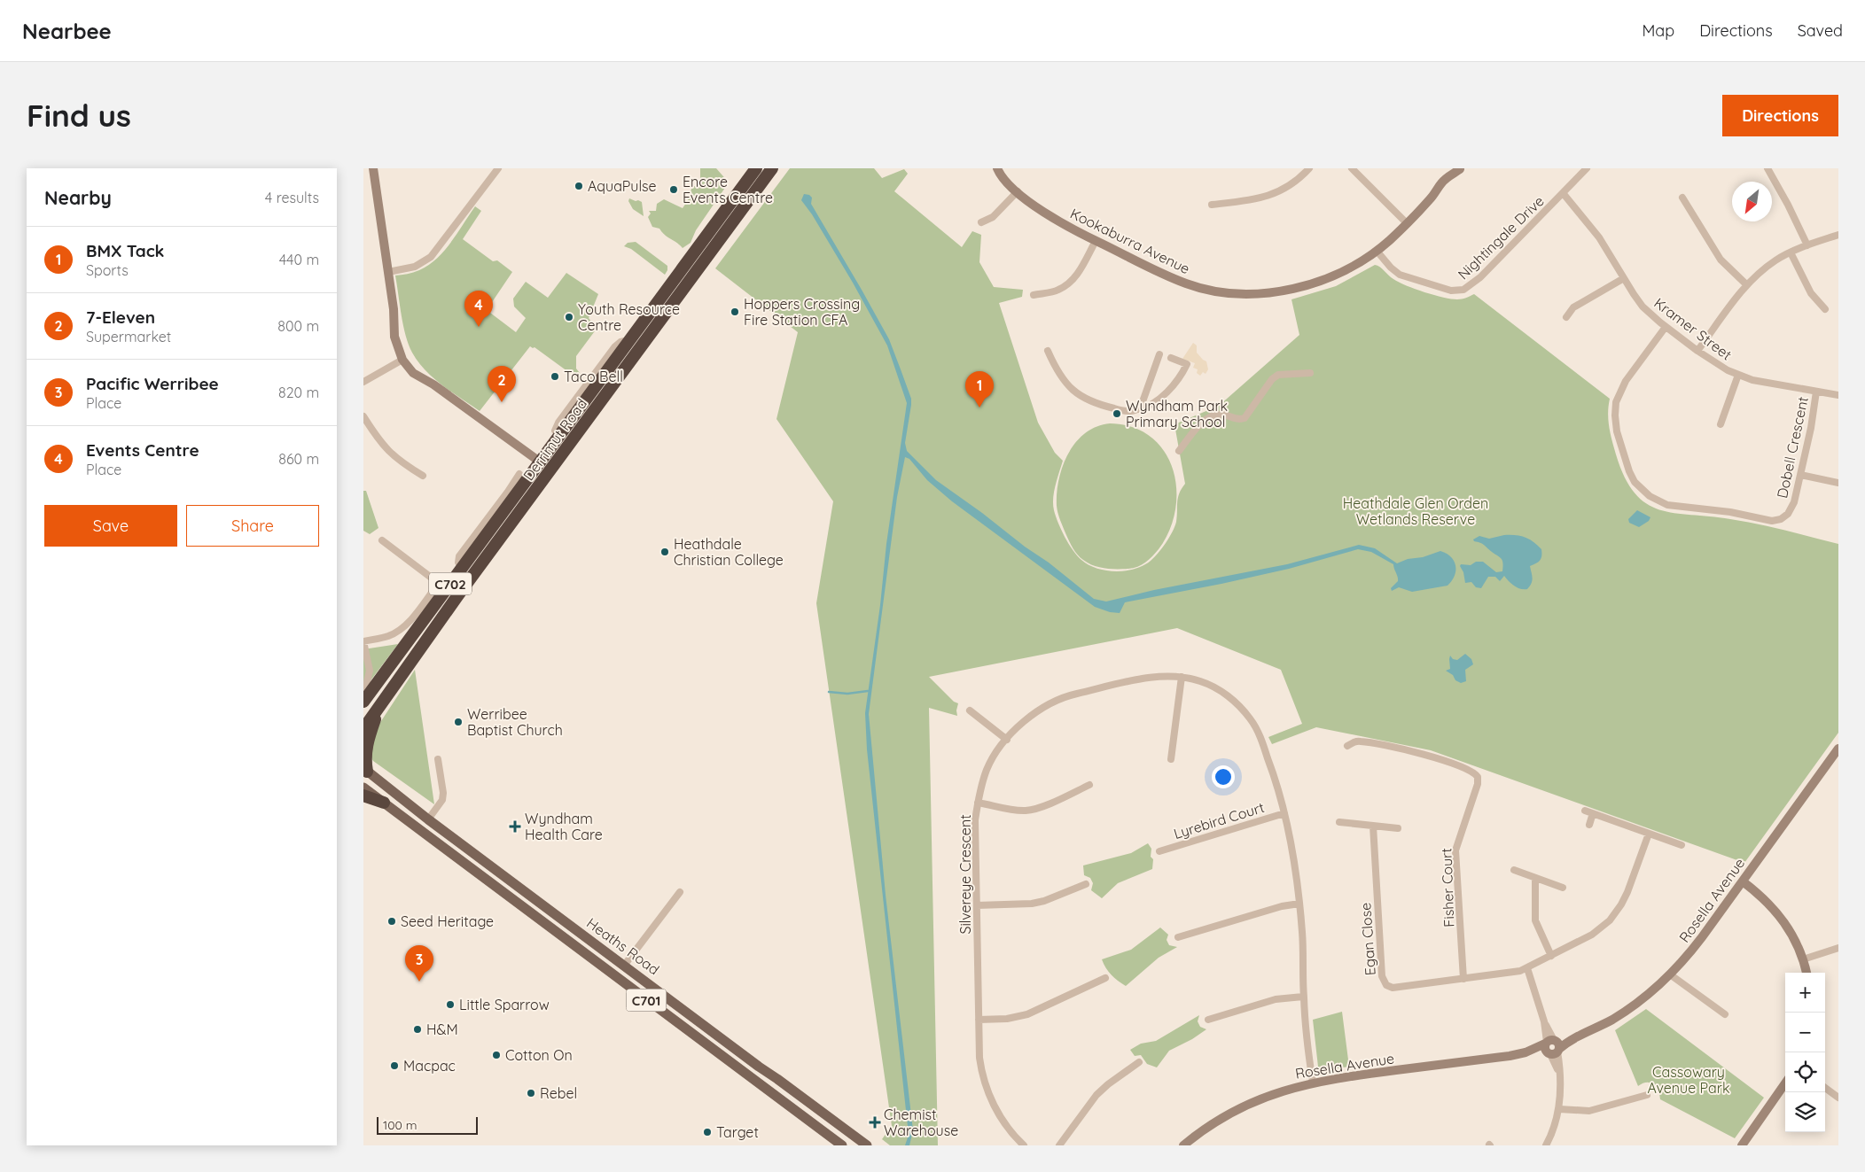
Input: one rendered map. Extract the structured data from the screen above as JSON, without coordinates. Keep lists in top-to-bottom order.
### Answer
{
  "streets": {
    "highway": ["Derrimut Road", "C702"],
    "main road": ["Heaths Road", "C701"],
    "street": [
      "Nightingale Drive",
      "Kookaburra Avenue",
      "Kramer Street",
      "Dobell Crescent",
      "Lyrebird Court",
      "Silvereye Crescent",
      "Fisher Court",
      "Rosella Avenue",
      "Egan Close"
    ]
  },
  "crossings": [
    ["Nightingale Drive", "Kookaburra Avenue"],
    ["Nightingale Drive", "Kramer Street"],
    ["Kramer Street", "Dobell Crescent"],
    ["Lyrebird Court", "Silvereye Crescent"],
    ["Silvereye Crescent", "Rosella Avenue"],
    ["Fisher Court", "Egan Close"]
  ],
  "parks": ["Heathdale Glen Orden Wetlands Reserve", "Cassowary Avenue Park"],
  "places": {
    "other": [
      "AquaPulse",
      "Encore Events Centre",
      "Hoppers Crossing Fire Station CFA",
      "Youth Resource Centre",
      "Taco Bell",
      "Wyndham Park Primary School",
      "Heathdale Christian College",
      "Werribee Baptist Church",
      "Seed Heritage",
      "Little Sparrow",
      "H&M",
      "Cotton On",
      "Macpac",
      "Rebel",
      "Target"
    ],
    "health": ["Wyndham Health Care", "Chemist Warehouse"]
  },
  "scale_bar": "100 m",
  "north": "bottom left",
  "page": {
    "header": "Nearbee",
    "nav": ["Map", "Directions", "Saved"],
    "buttons": [
      "Directions",
      ["Save", "Share"]
    ],
    "title": "Find us",
    "heading": ["Nearby", "4 results"],
    "list": [
      {
        "mark": "1",
        "name": "BMX Tack",
        "note": "Sports",
        "value": "440 m"
      },
      {
        "mark": "2",
        "name": "7-Eleven",
        "note": "Supermarket",
        "value": "800 m"
      },
      {
        "mark": "3",
        "name": "Pacific Werribee",
        "note": "Place",
        "value": "820 m"
      },
      {
        "mark": "4",
        "name": "Events Centre",
        "note": "Place",
        "value": "860 m"
      }
    ],
    "pins": [
      "4",
      "2",
      "1",
      "3"
    ],
    "map_buttons": ["+", "−"],
    "scale": "100 m"
  }
}
